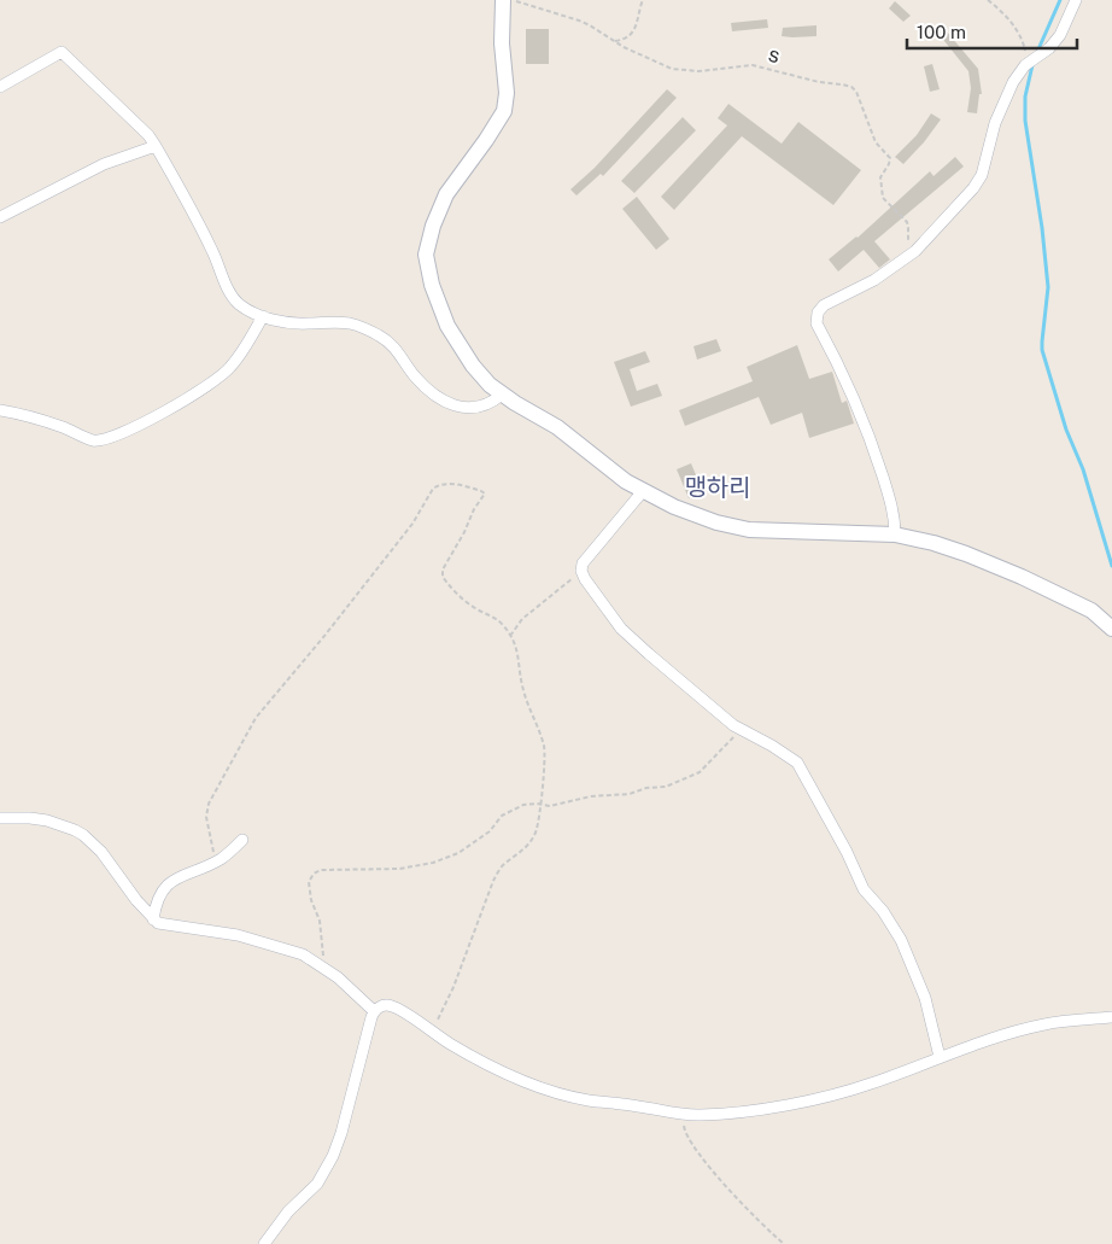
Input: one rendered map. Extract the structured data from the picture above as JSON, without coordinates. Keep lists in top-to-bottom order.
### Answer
{
  "streets": {
    "path": ["s"]
  },
  "districts": ["맹하리"],
  "scale_bar": "100 m"
}
